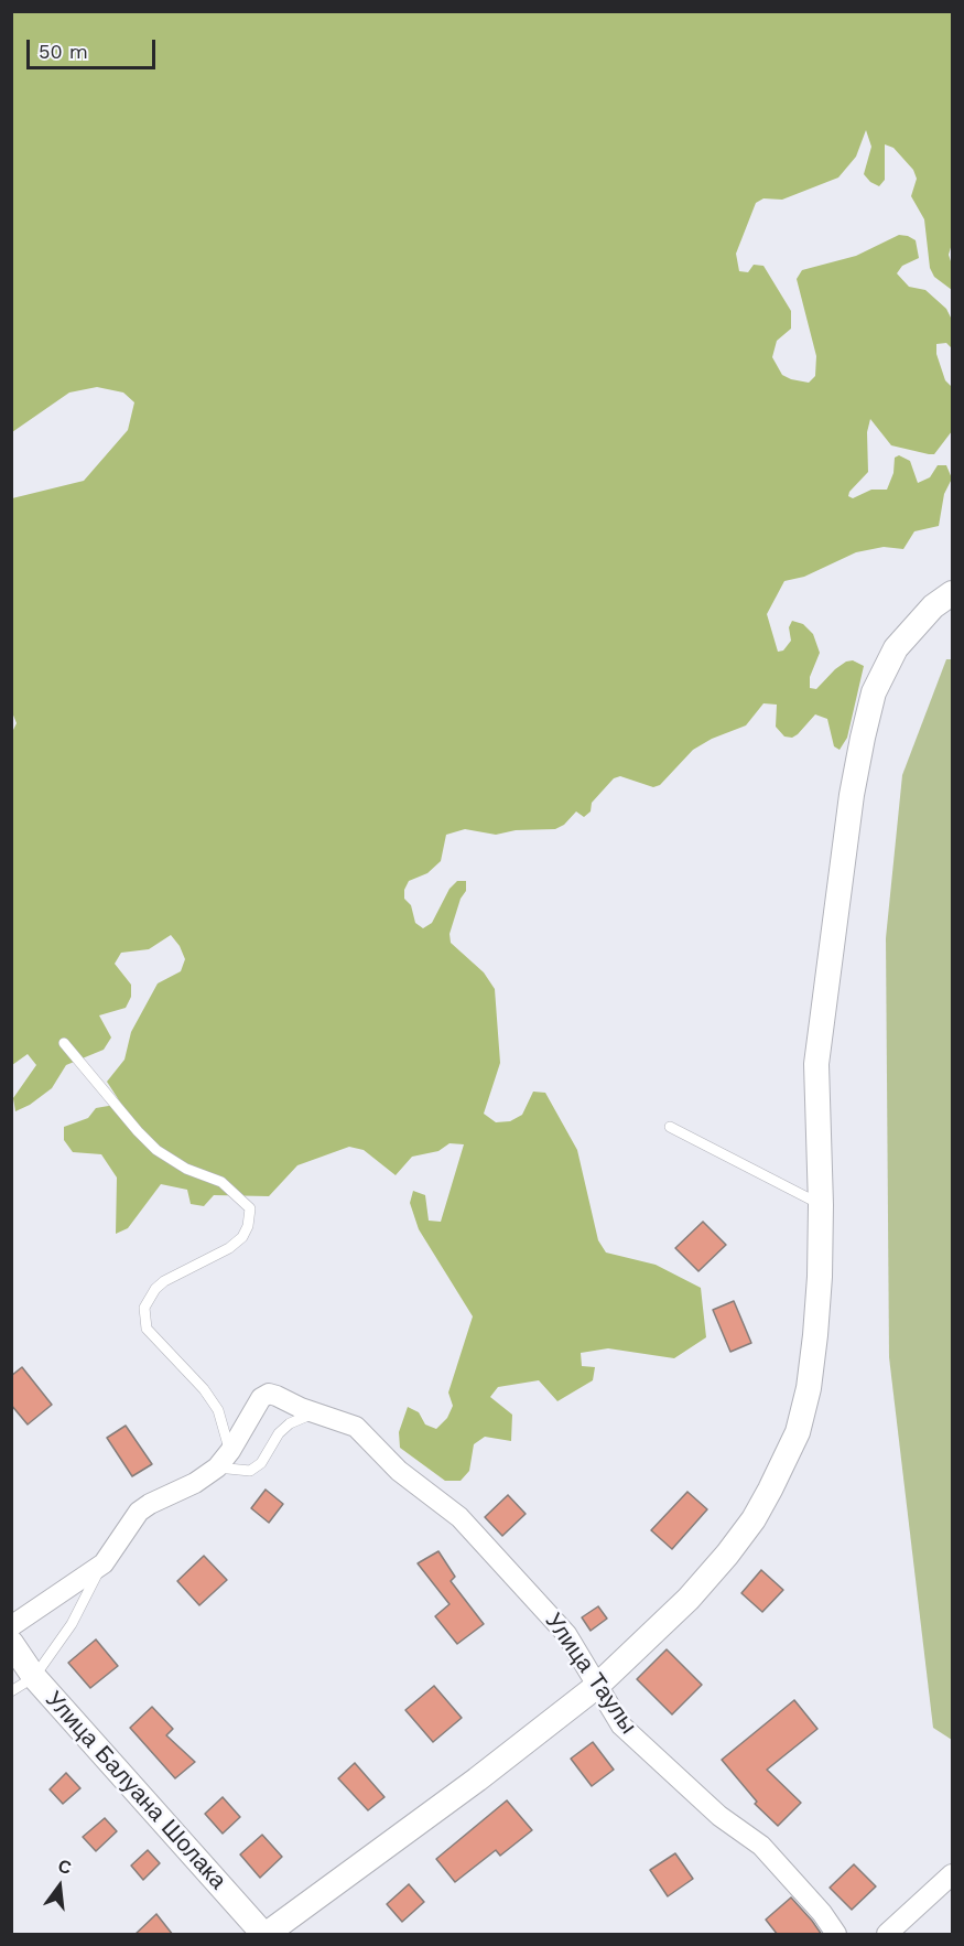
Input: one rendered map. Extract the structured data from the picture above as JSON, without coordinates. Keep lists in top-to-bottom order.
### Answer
{
  "streets": {
    "street": ["Улица Таулы", "Улица Балуана Шолака"]
  },
  "scale_bar": "50 m",
  "north": "top"
}
